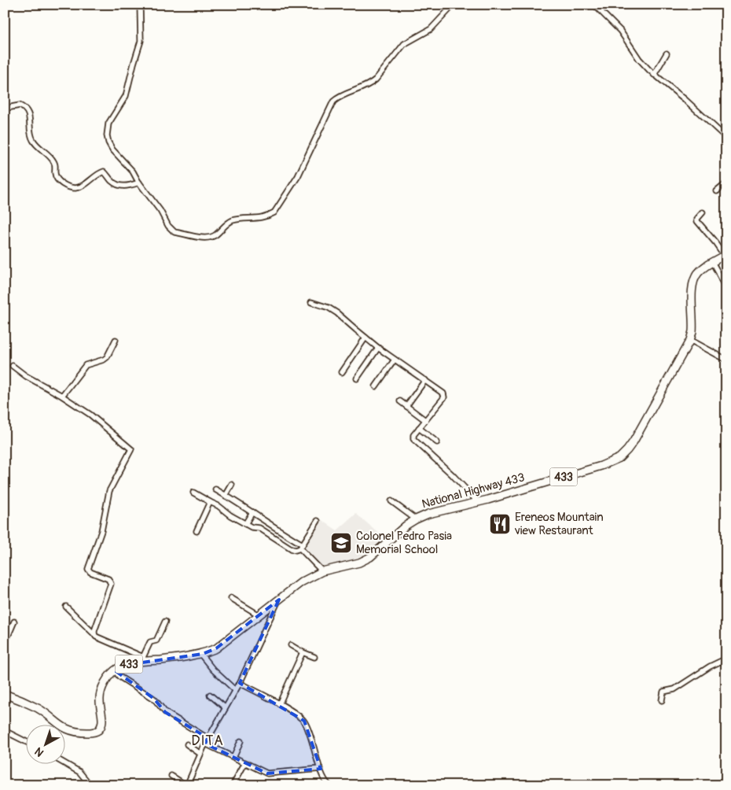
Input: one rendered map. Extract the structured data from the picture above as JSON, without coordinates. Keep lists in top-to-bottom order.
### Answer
{
  "streets": {
    "main road": ["433", "National Highway 433"]
  },
  "crossings": [
    ["433", "National Highway 433"]
  ],
  "districts": ["DITA"],
  "places": {
    "restaurant": ["Ereneos Mountain view Restaurant"],
    "school or university": ["Colonel Pedro Pasia Memorial School"]
  },
  "north": "bottom left"
}
